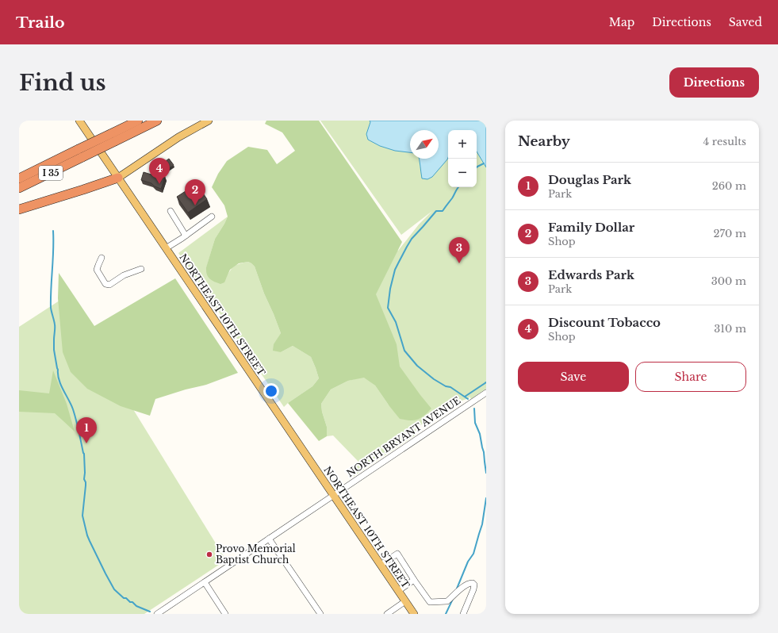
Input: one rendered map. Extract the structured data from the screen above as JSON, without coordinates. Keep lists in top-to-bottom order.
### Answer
{
  "streets": {
    "highway": ["I 35"],
    "main road": ["NORTHEAST 10TH STREET"],
    "street": ["NORTH BRYANT AVENUE"]
  },
  "crossings": [
    ["NORTHEAST 10TH STREET", "NORTH BRYANT AVENUE"]
  ],
  "places": ["Provo Memorial Baptist Church"],
  "north": "top right",
  "page": {
    "header": "Trailo",
    "nav": ["Map", "Directions", "Saved"],
    "buttons": [
      "Directions",
      ["Save", "Share"]
    ],
    "title": "Find us",
    "heading": ["Nearby", "4 results"],
    "map_buttons": ["+", "−"],
    "pins": [
      "4",
      "2",
      "3",
      "1"
    ],
    "list": [
      {
        "mark": "1",
        "name": "Douglas Park",
        "note": "Park",
        "value": "260 m"
      },
      {
        "mark": "2",
        "name": "Family Dollar",
        "note": "Shop",
        "value": "270 m"
      },
      {
        "mark": "3",
        "name": "Edwards Park",
        "note": "Park",
        "value": "300 m"
      },
      {
        "mark": "4",
        "name": "Discount Tobacco",
        "note": "Shop",
        "value": "310 m"
      }
    ]
  }
}
